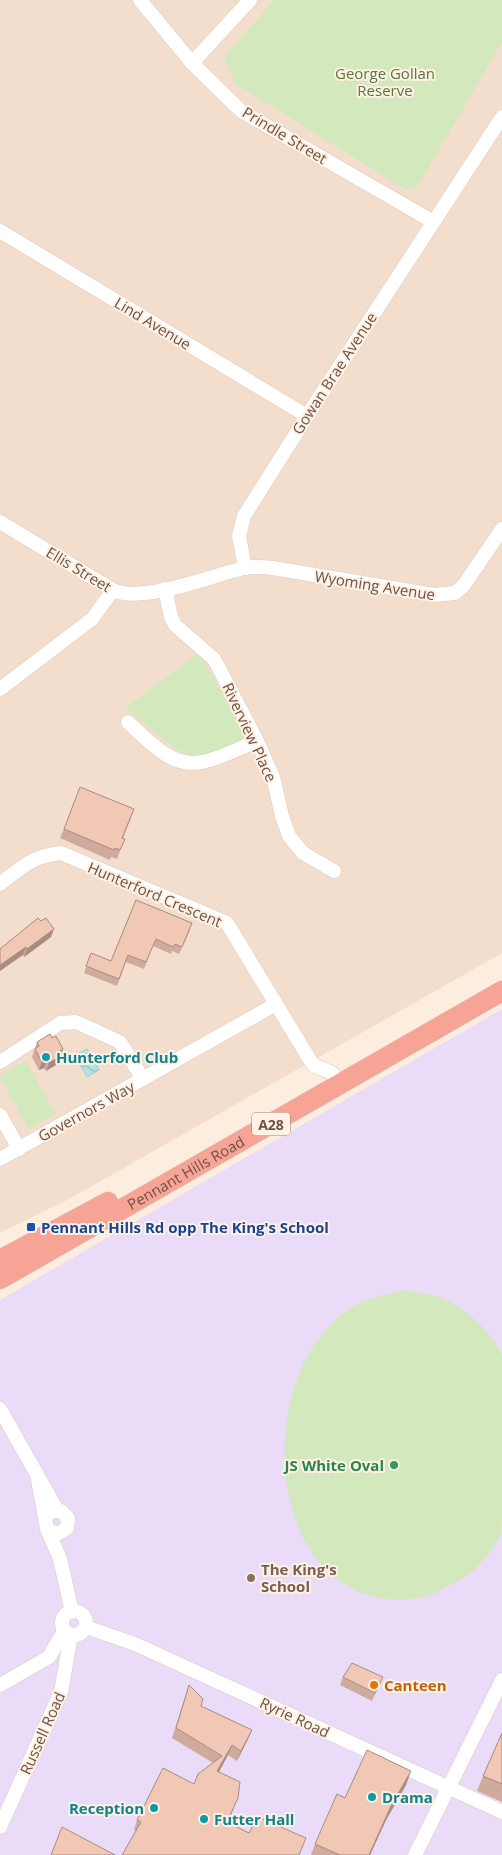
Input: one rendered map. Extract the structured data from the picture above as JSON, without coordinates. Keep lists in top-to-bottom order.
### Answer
{
  "streets": {
    "highway": ["A28", "Pennant Hills Road"],
    "street": [
      "Prindle Street",
      "Lind Avenue",
      "Gowan Brae Avenue",
      "Ellis Street",
      "Wyoming Avenue",
      "Riverview Place",
      "Hunterford Crescent",
      "Governors Way",
      "Ryrie Road",
      "Russell Road"
    ]
  },
  "crossings": [
    ["Prindle Street", "Gowan Brae Avenue"],
    ["Lind Avenue", "Gowan Brae Avenue"],
    ["Gowan Brae Avenue", "Wyoming Avenue"],
    ["Ellis Street", "Riverview Place"],
    ["Hunterford Crescent", "Governors Way"],
    ["Hunterford Crescent", "Pennant Hills Road"],
    ["Ryrie Road", "Russell Road"]
  ],
  "parks": ["George Gollan Reserve"],
  "places": {
    "other": [
      "Hunterford Club",
      "JS White Oval",
      "The King's School",
      "Canteen",
      "Drama",
      "Reception",
      "Futter Hall"
    ],
    "transit": ["Pennant Hills Rd opp The King's School"]
  }
}
